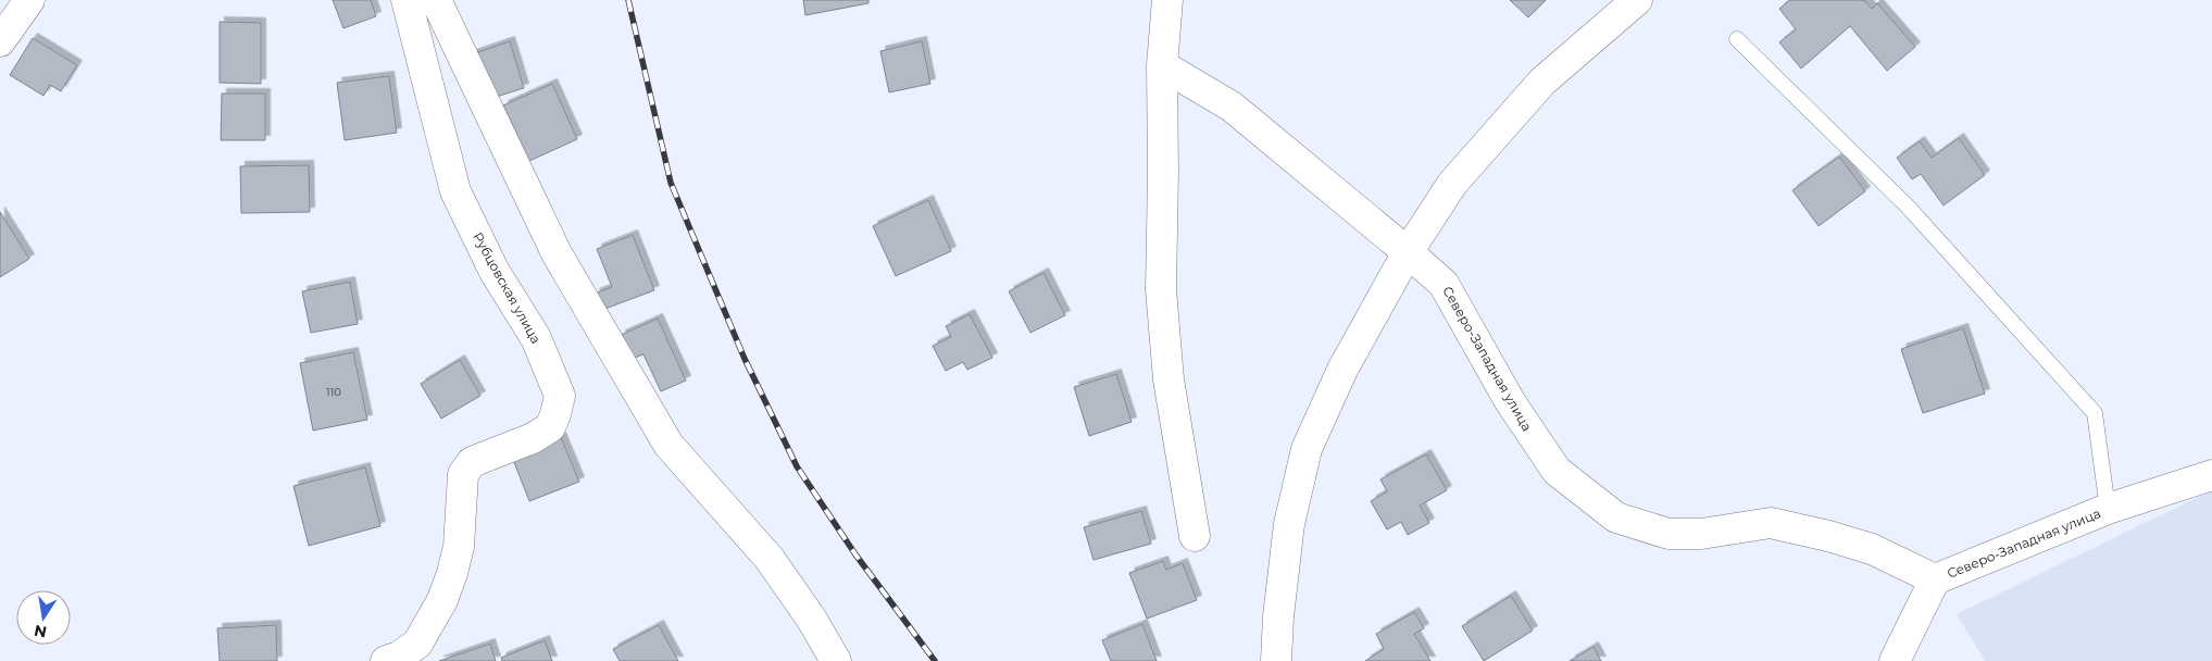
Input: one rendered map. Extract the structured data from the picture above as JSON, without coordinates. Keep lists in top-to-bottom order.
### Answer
{
  "streets": {
    "street": ["Рубцовская улица", "Северо-Западная улица"]
  },
  "house_numbers": ["110"],
  "north": "bottom"
}
